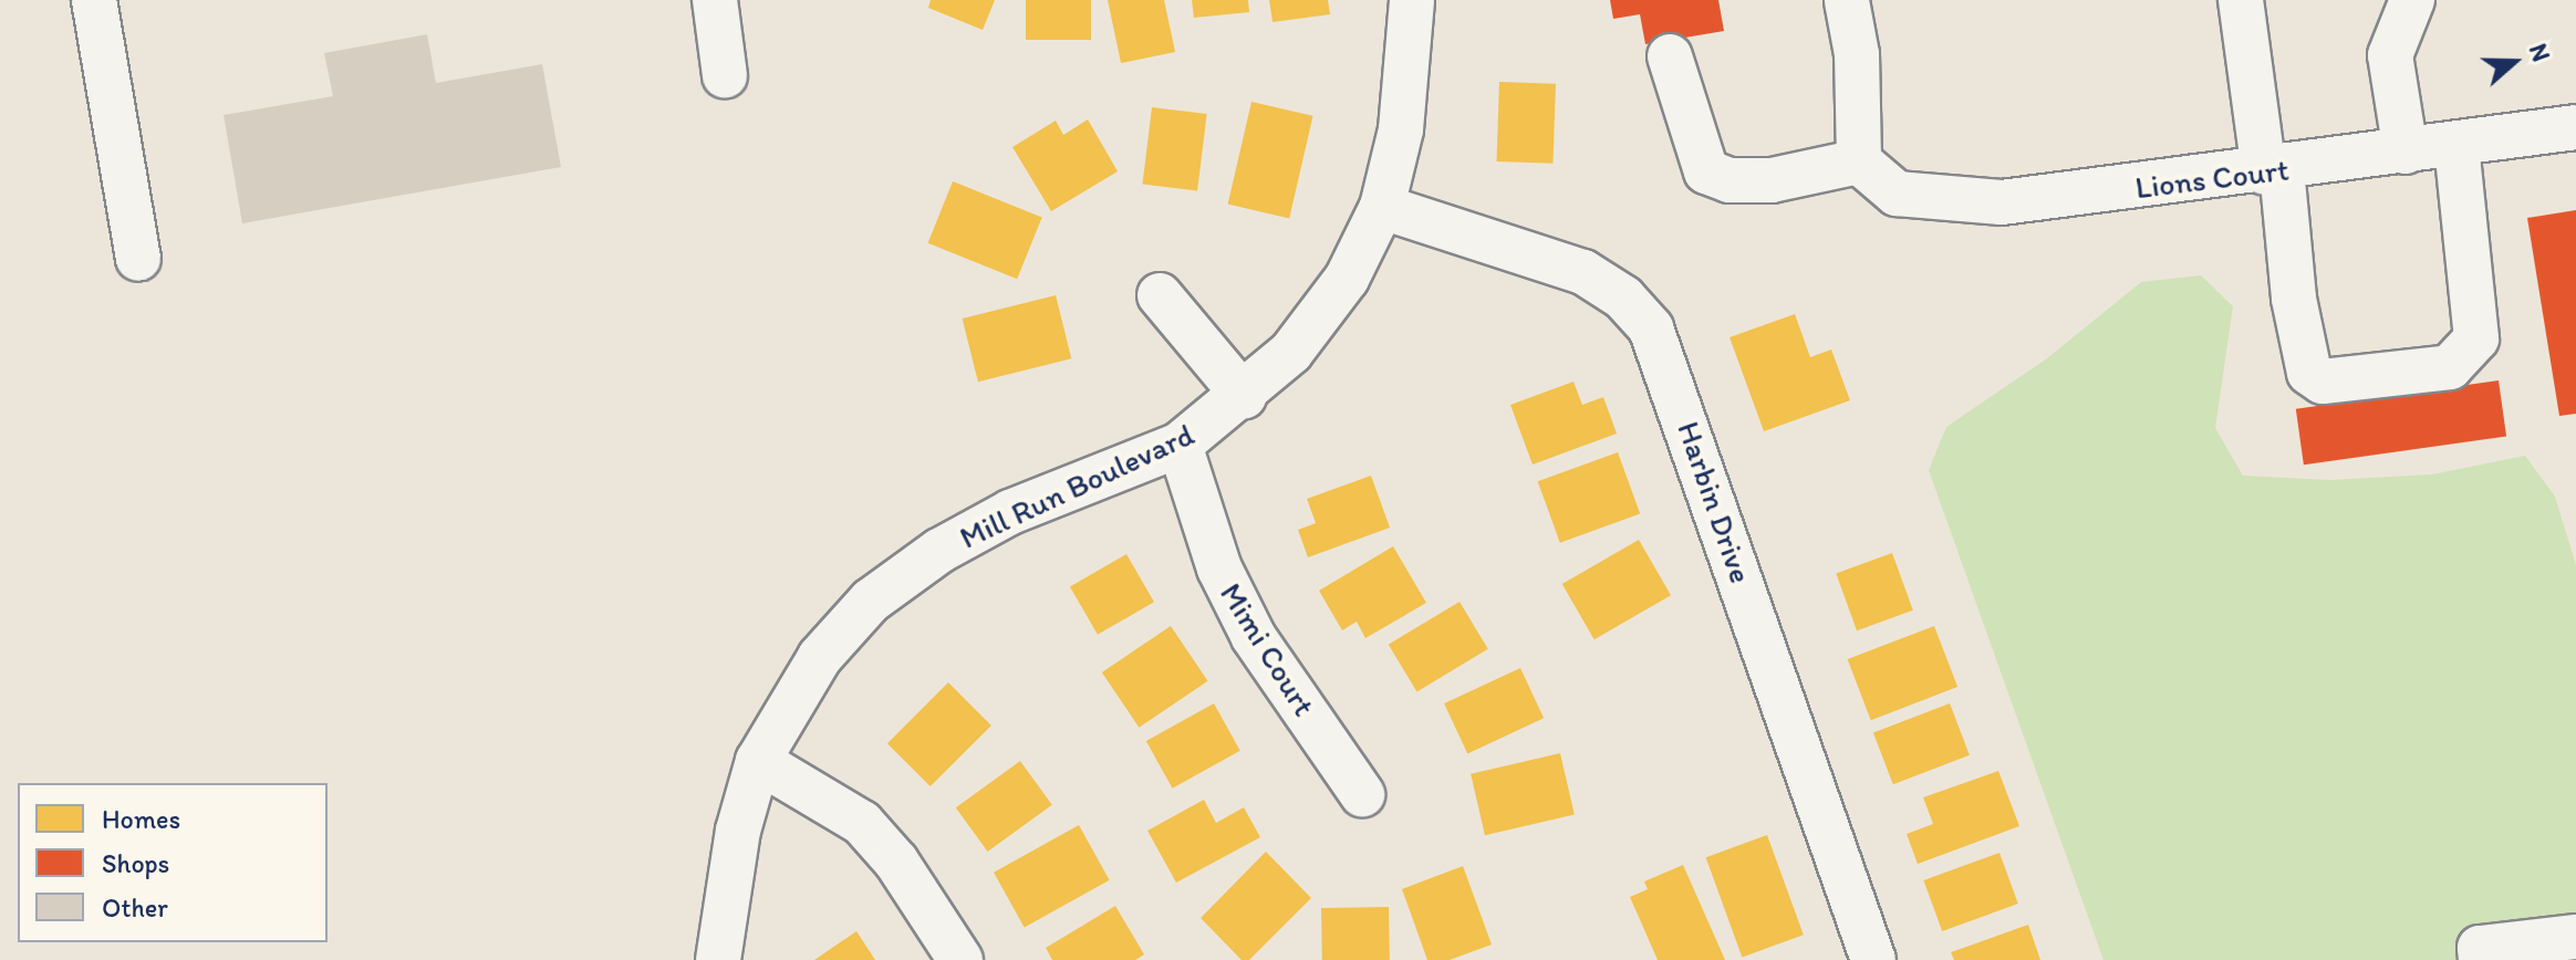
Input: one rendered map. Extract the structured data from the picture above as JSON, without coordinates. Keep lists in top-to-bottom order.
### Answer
{
  "streets": {
    "street": [
      "Lions Court",
      "Mill Run Boulevard",
      "Harbin Drive",
      "Mimi Court"
    ]
  },
  "crossings": [
    ["Mill Run Boulevard", "Harbin Drive"],
    ["Mill Run Boulevard", "Mimi Court"]
  ],
  "legend": ["Homes", "Shops", "Other"],
  "north": "right"
}
